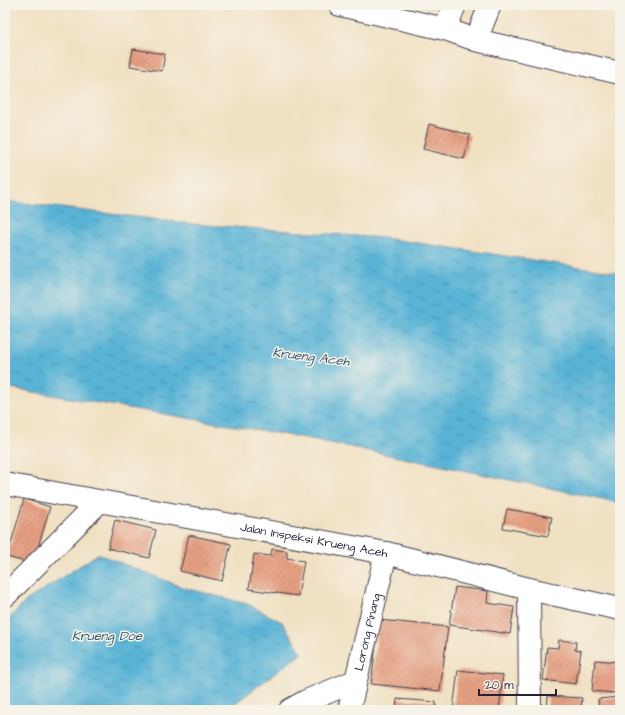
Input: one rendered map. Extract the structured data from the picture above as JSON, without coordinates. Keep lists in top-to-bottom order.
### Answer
{
  "streets": {
    "street": ["Jalan Inspeksi Krueng Aceh", "Lorong Pinang"]
  },
  "crossings": [
    ["Jalan Inspeksi Krueng Aceh", "Lorong Pinang"]
  ],
  "water": ["Krueng Aceh", "Krueng Doe"],
  "scale_bar": "20 m"
}
